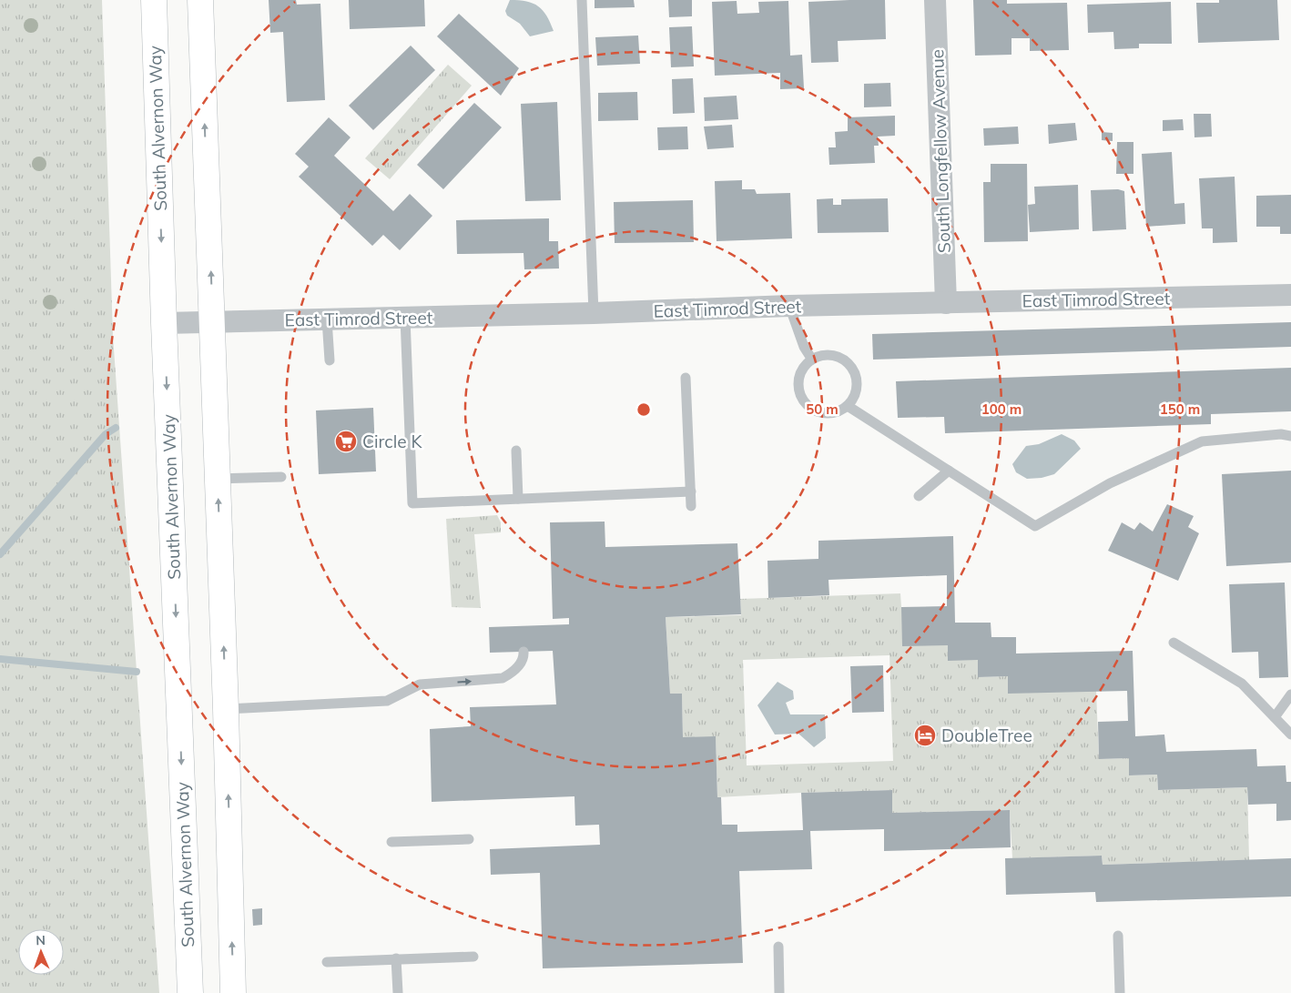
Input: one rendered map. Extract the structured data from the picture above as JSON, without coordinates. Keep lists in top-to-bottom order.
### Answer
{
  "streets": {
    "main road": ["South Alvernon Way"],
    "street": ["South Longfellow Avenue", "East Timrod Street"]
  },
  "crossings": [
    ["South Alvernon Way", "East Timrod Street"],
    ["South Longfellow Avenue", "East Timrod Street"]
  ],
  "places": {
    "supermarket": ["Circle K"],
    "hotel": ["DoubleTree"]
  },
  "north": "top",
  "rings": ["50 m", "100 m", "150 m"]
}
